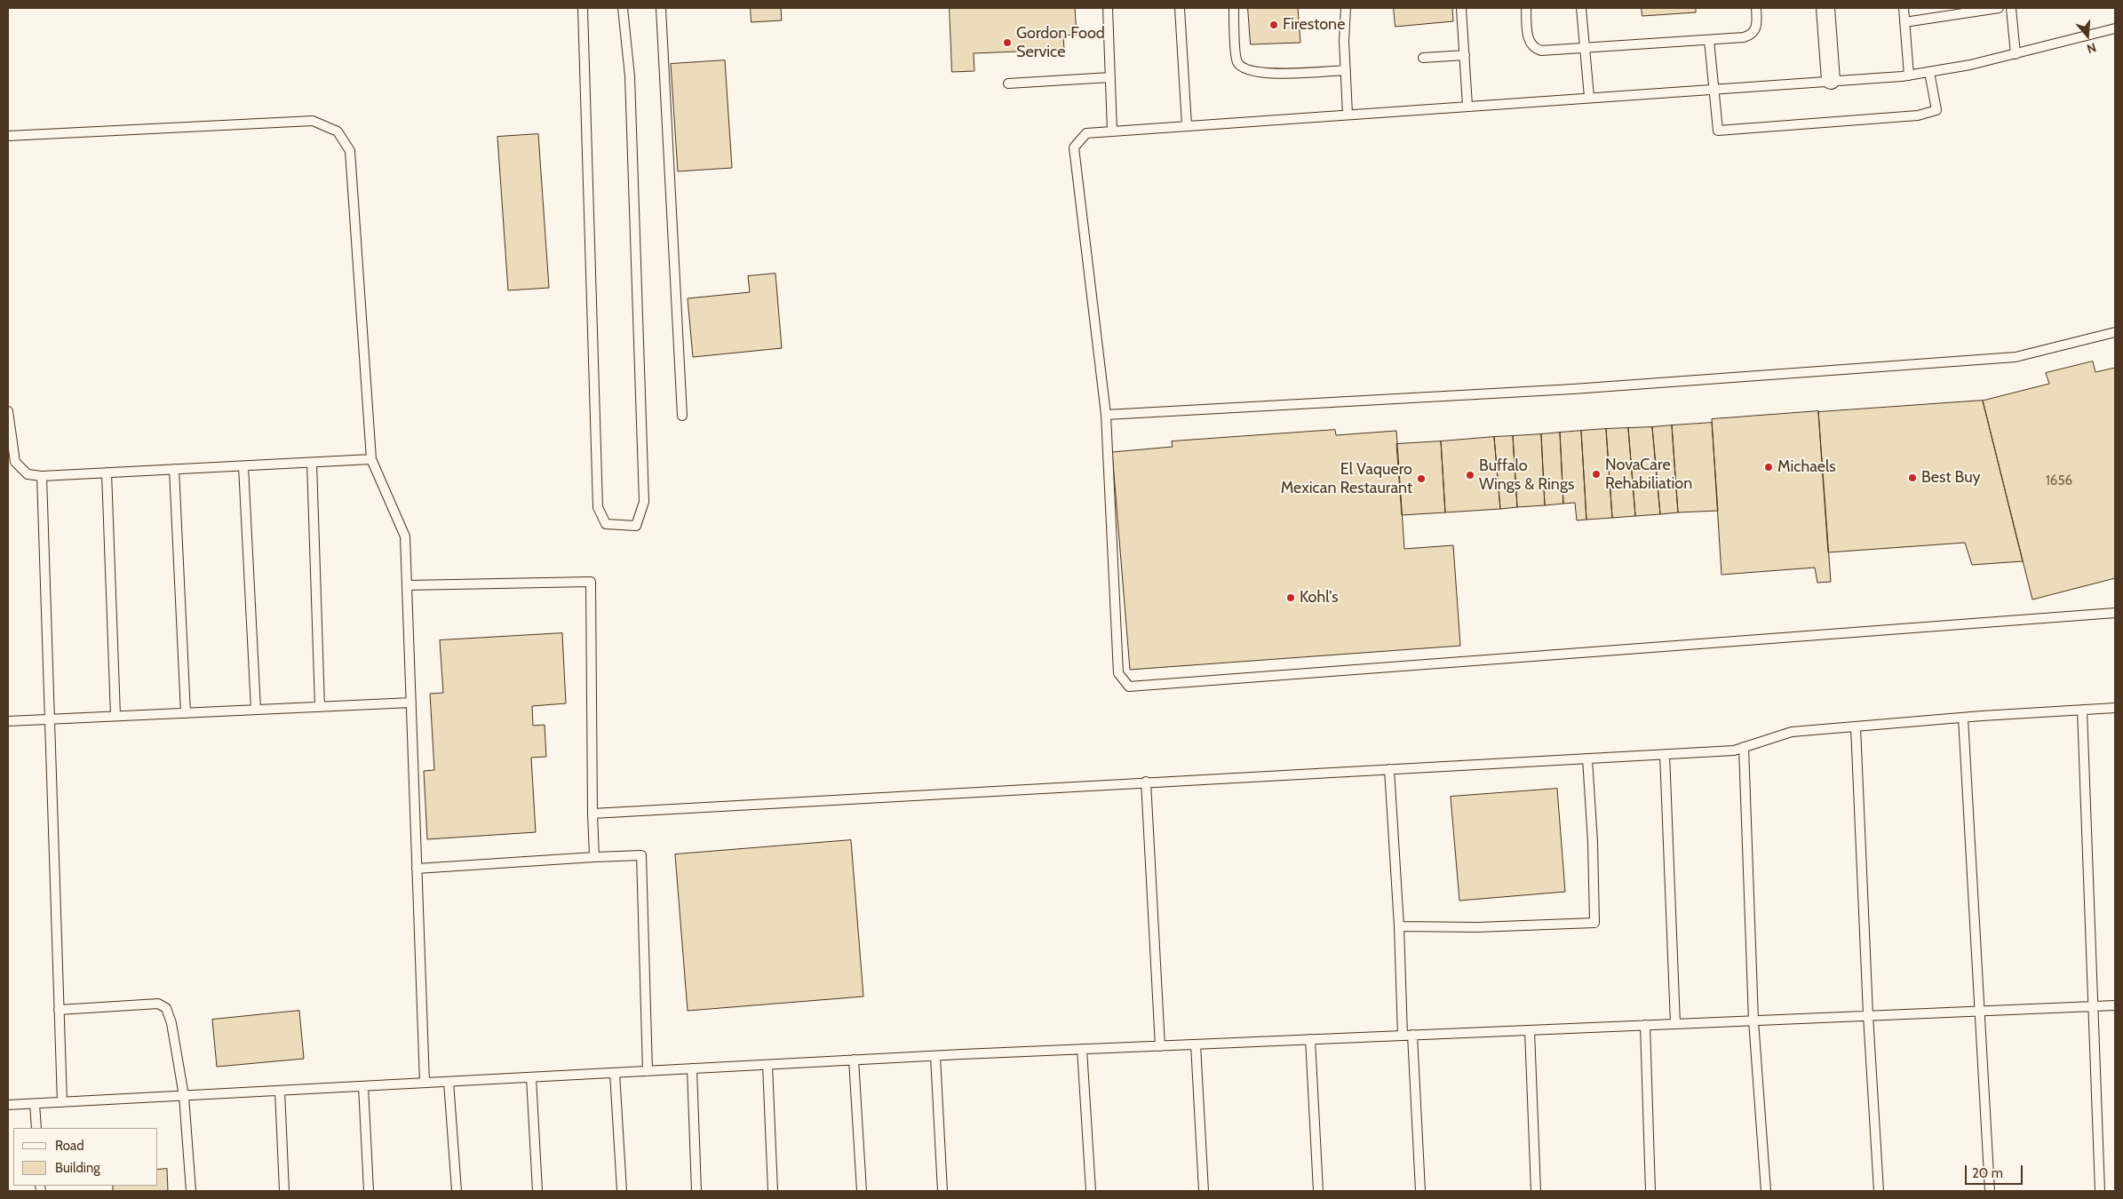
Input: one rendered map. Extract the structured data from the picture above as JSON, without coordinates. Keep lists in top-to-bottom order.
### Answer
{
  "places": [
    "Firestone",
    "Gordon Food Service",
    "Michaels",
    "NovaCare Rehabiliation",
    "Buffalo Wings & Rings",
    "Best Buy",
    "El Vaquero Mexican Restaurant",
    "Kohl's"
  ],
  "house_numbers": ["1656"],
  "legend": ["Road", "Building"],
  "scale_bar": "20 m",
  "north": "bottom"
}
